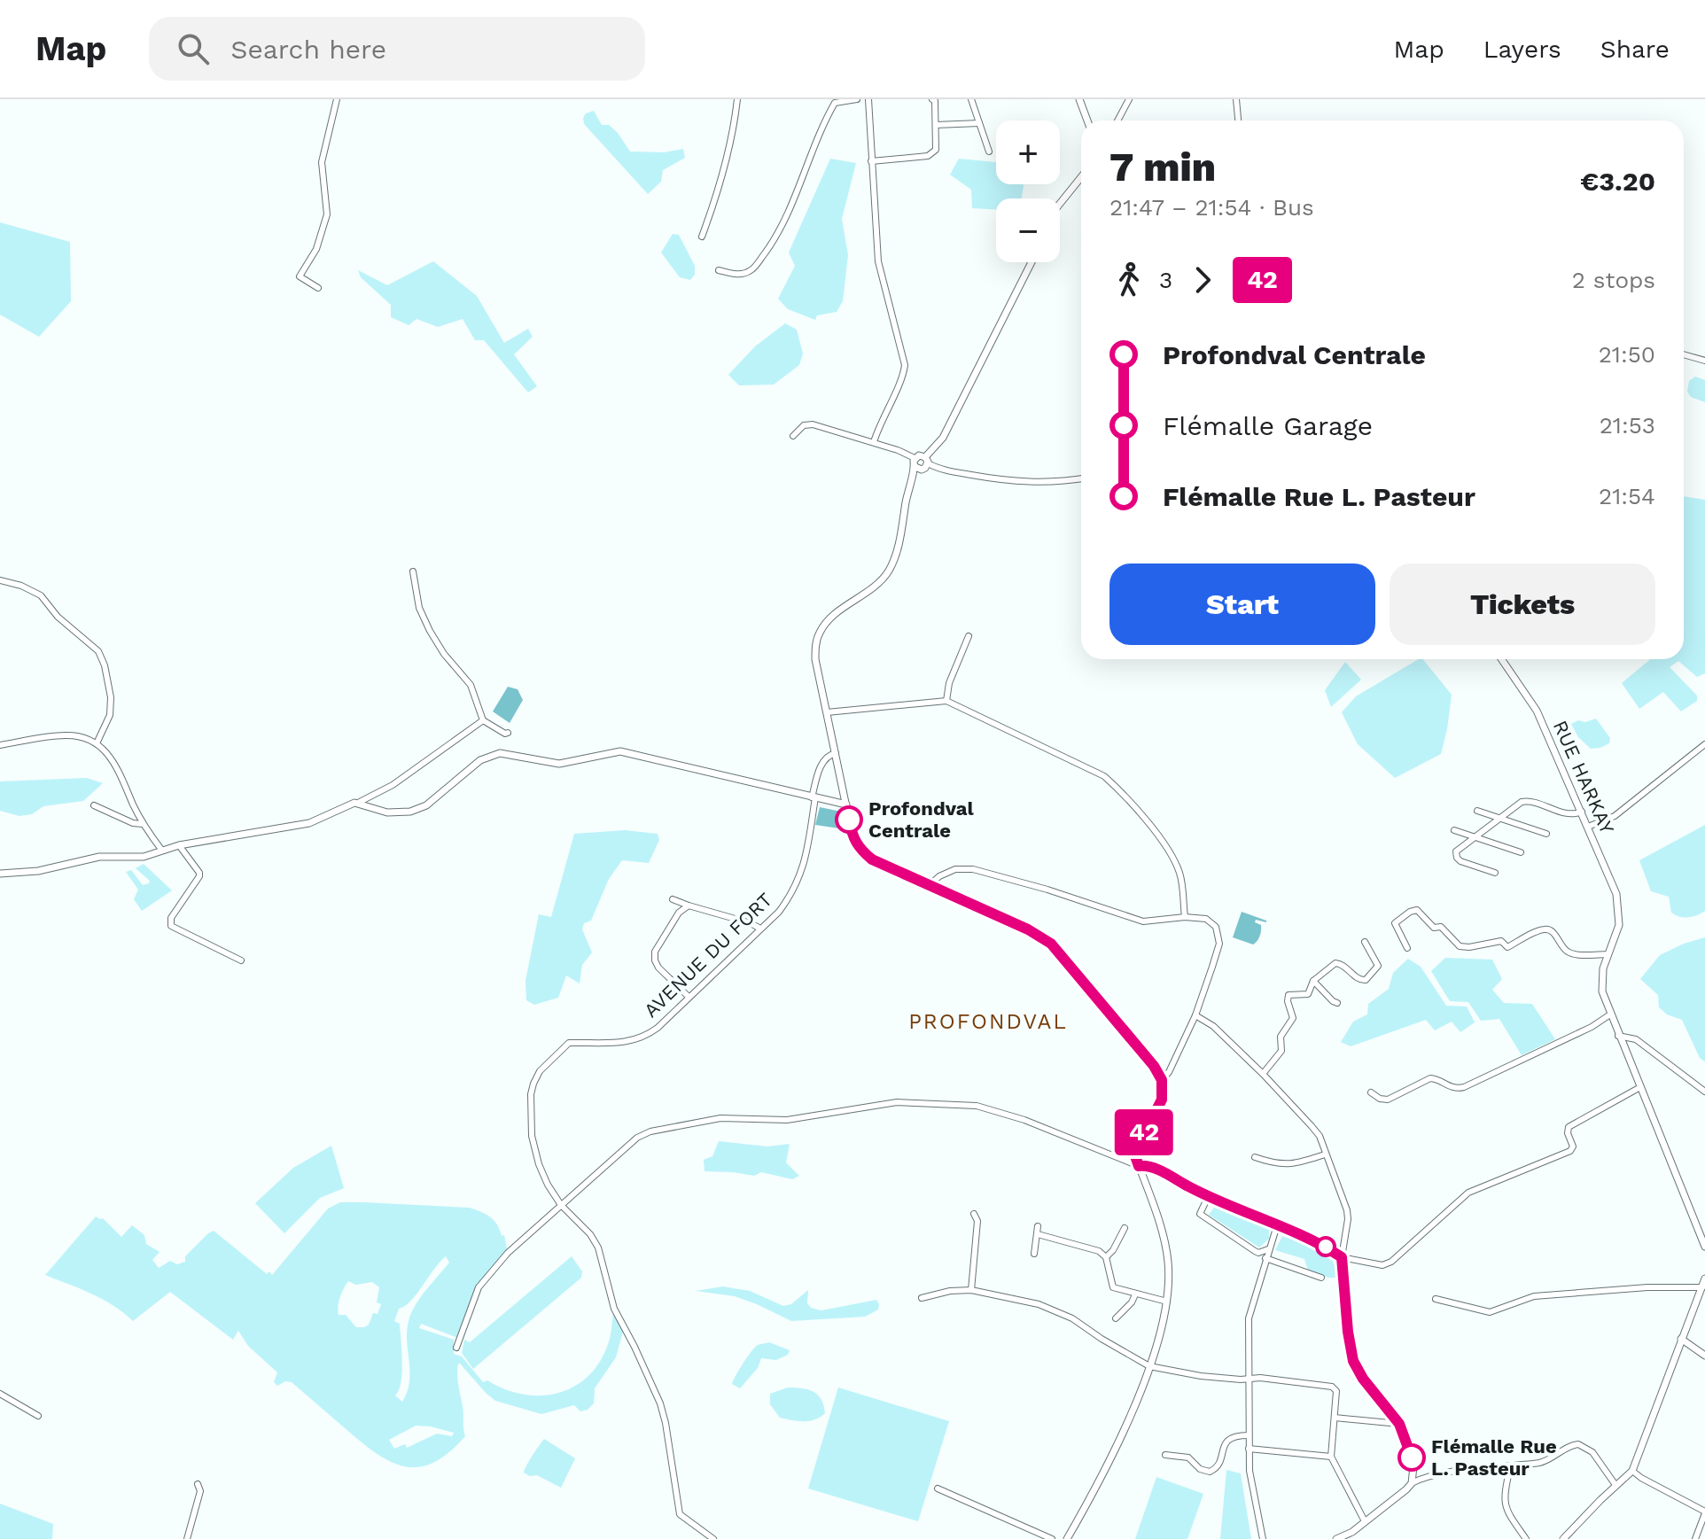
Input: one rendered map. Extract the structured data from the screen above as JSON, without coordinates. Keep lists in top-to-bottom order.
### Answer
{
  "streets": {
    "street": ["RUE HARKAY", "AVENUE DU FORT"]
  },
  "districts": ["PROFONDVAL"],
  "places": ["Profondval Centrale", "Flémalle Rue L. Pasteur"],
  "lines": ["bus line 42"],
  "page": {
    "header": "Map",
    "search": "Search here",
    "nav": ["Map", "Layers", "Share"],
    "on_map": "42",
    "map_buttons": ["+", "−"],
    "heading": ["7 min", "21:47 – 21:54 · Bus", "€3.20"],
    "legs": ["3", "42", "2 stops"],
    "list": [
      {
        "name": "Profondval Centrale",
        "value": "21:50"
      },
      {
        "name": "Flémalle Garage",
        "value": "21:53"
      },
      {
        "name": "Flémalle Rue L. Pasteur",
        "value": "21:54"
      }
    ],
    "buttons": ["Start", "Tickets"]
  }
}
